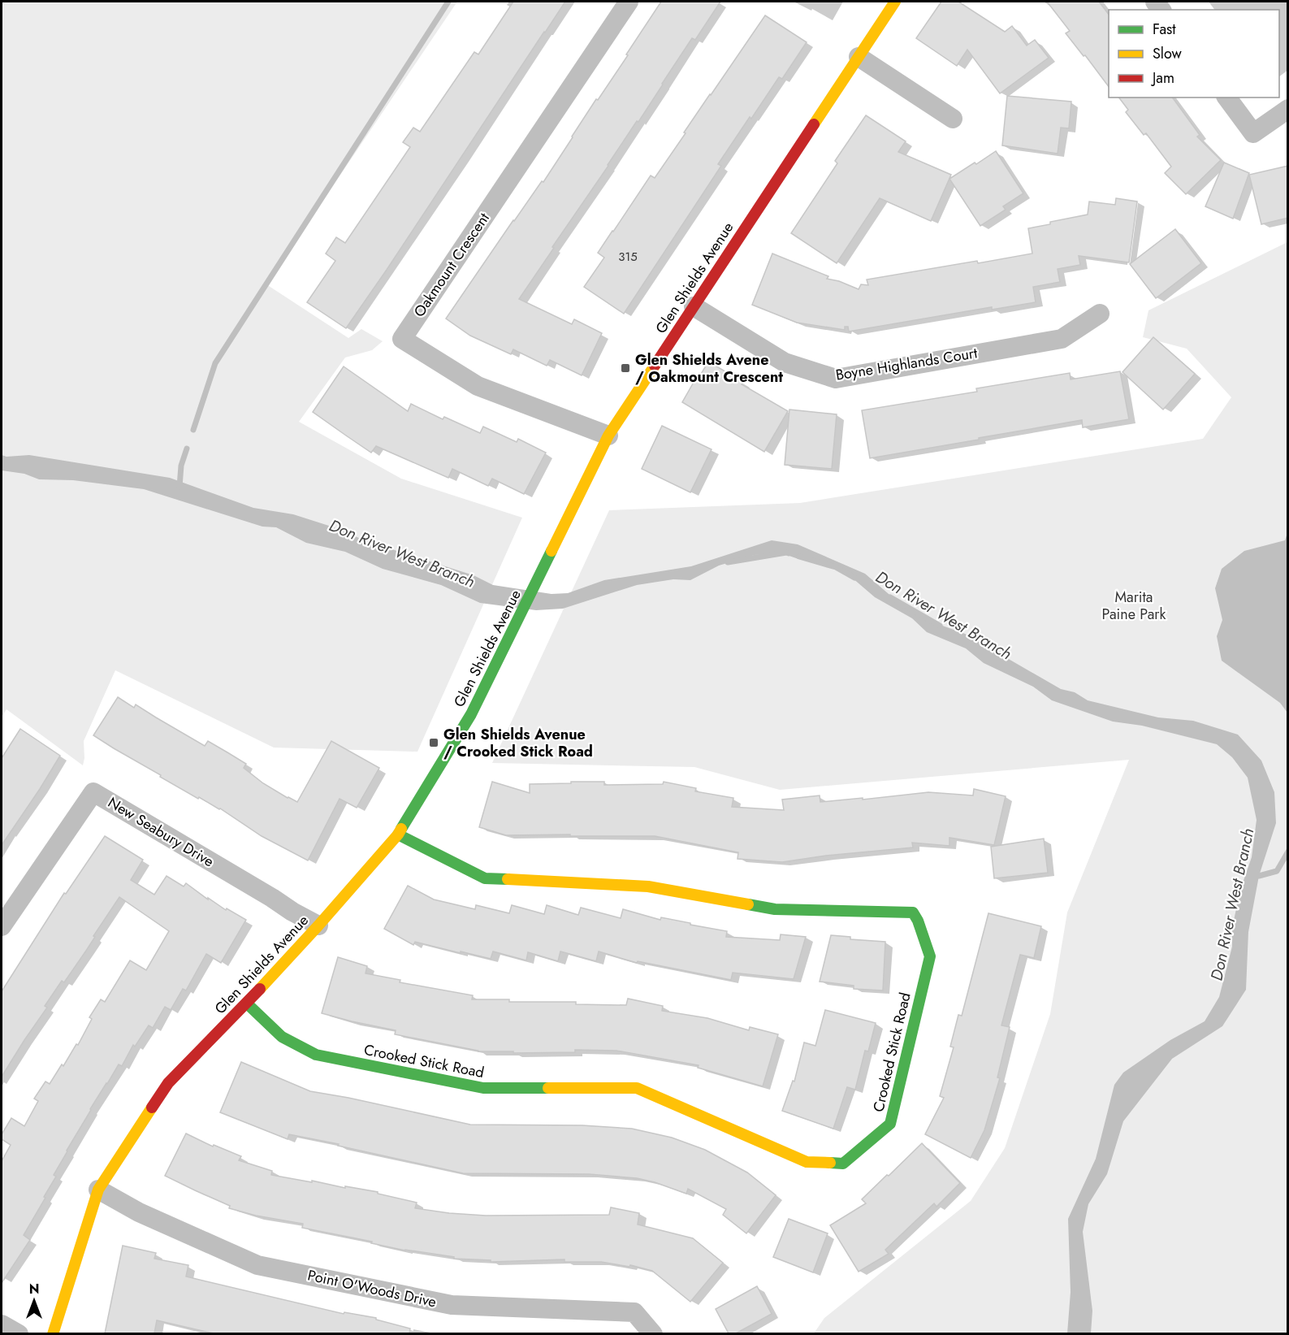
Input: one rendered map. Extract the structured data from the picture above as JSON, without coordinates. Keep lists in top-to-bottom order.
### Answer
{
  "streets": {
    "street": [
      "Oakmount Crescent",
      "Glen Shields Avenue",
      "Boyne Highlands Court",
      "New Seabury Drive",
      "Crooked Stick Road",
      "Point O'Woods Drive"
    ]
  },
  "crossings": [
    ["Oakmount Crescent", "Glen Shields Avenue"],
    ["Glen Shields Avenue", "Boyne Highlands Court"],
    ["Glen Shields Avenue", "New Seabury Drive"],
    ["Glen Shields Avenue", "Crooked Stick Road"],
    ["Glen Shields Avenue", "Point O'Woods Drive"]
  ],
  "water": ["Don River West Branch"],
  "parks": ["Marita Paine Park"],
  "places": {
    "transit": ["Glen Shields Avene / Oakmount Crescent", "Glen Shields Avenue / Crooked Stick Road"]
  },
  "house_numbers": ["315"],
  "legend": ["Fast", "Slow", "Jam"],
  "north": "top"
}
